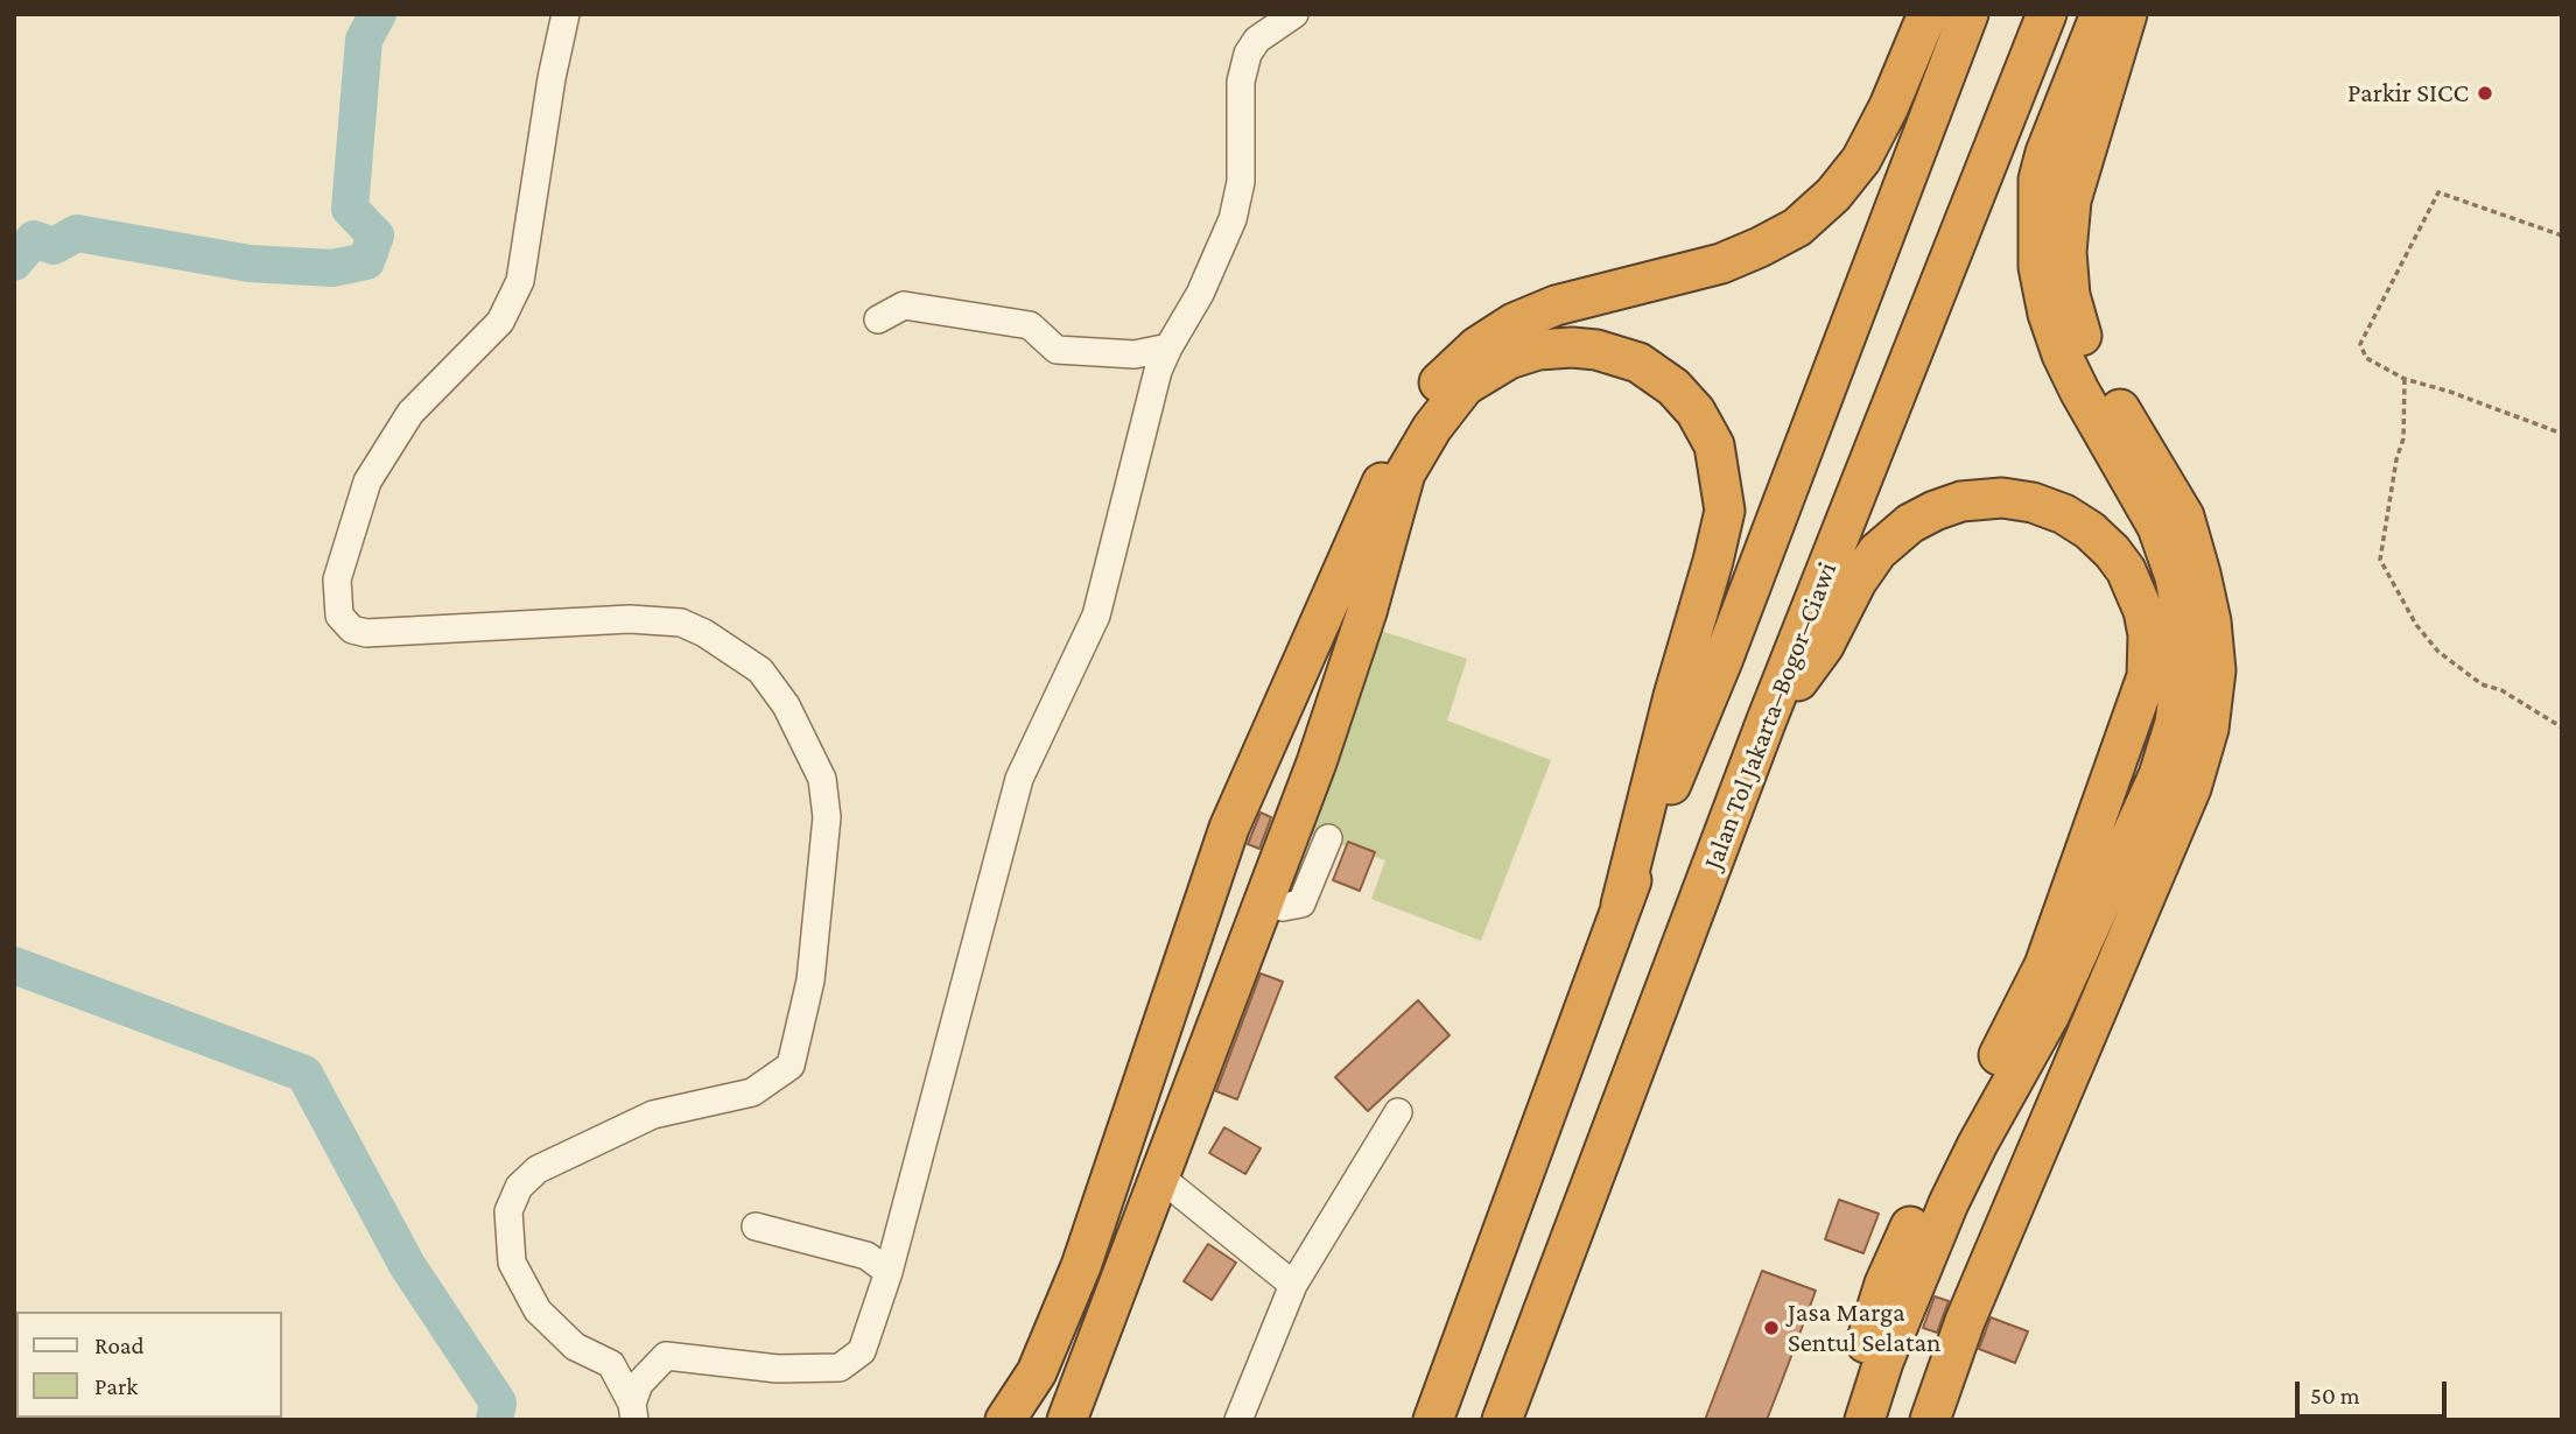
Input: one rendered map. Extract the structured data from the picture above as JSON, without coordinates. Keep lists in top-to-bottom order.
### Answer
{
  "streets": {
    "highway": ["Jalan Tol Jakarta–Bogor–Ciawi"]
  },
  "places": ["Parkir SICC", "Jasa Marga Sentul Selatan"],
  "legend": ["Road", "Park"],
  "scale_bar": "50 m"
}
